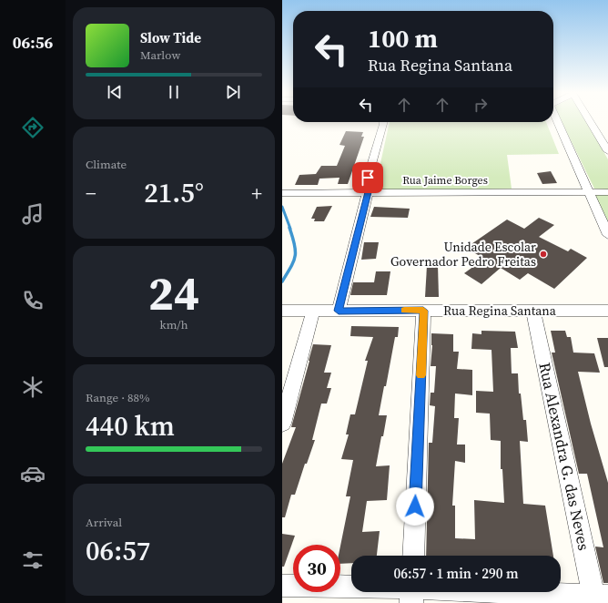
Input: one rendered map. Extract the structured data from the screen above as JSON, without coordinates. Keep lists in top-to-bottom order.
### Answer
{
  "streets": {
    "street": ["Rua Jaime Borges", "Rua Regina Santana", "Rua Alexandra G. das Neves"]
  },
  "crossings": [
    ["Rua Regina Santana", "Rua Alexandra G. das Neves"]
  ],
  "places": ["Unidade Escolar Governador Pedro Freitas"],
  "page": {
    "tabs": "06:56",
    "turn": ["100 m", "Rua Regina Santana"],
    "song": ["Slow Tide", "Marlow"],
    "tile": [
      "Climate",
      ["24", "km/h"],
      ["Range · 88%", "440 km"],
      ["Arrival", "06:57"]
    ],
    "heat": ["−", "21.5°", "+"],
    "limit": "30",
    "trip": "06:57 · 1 min · 290 m"
  }
}
